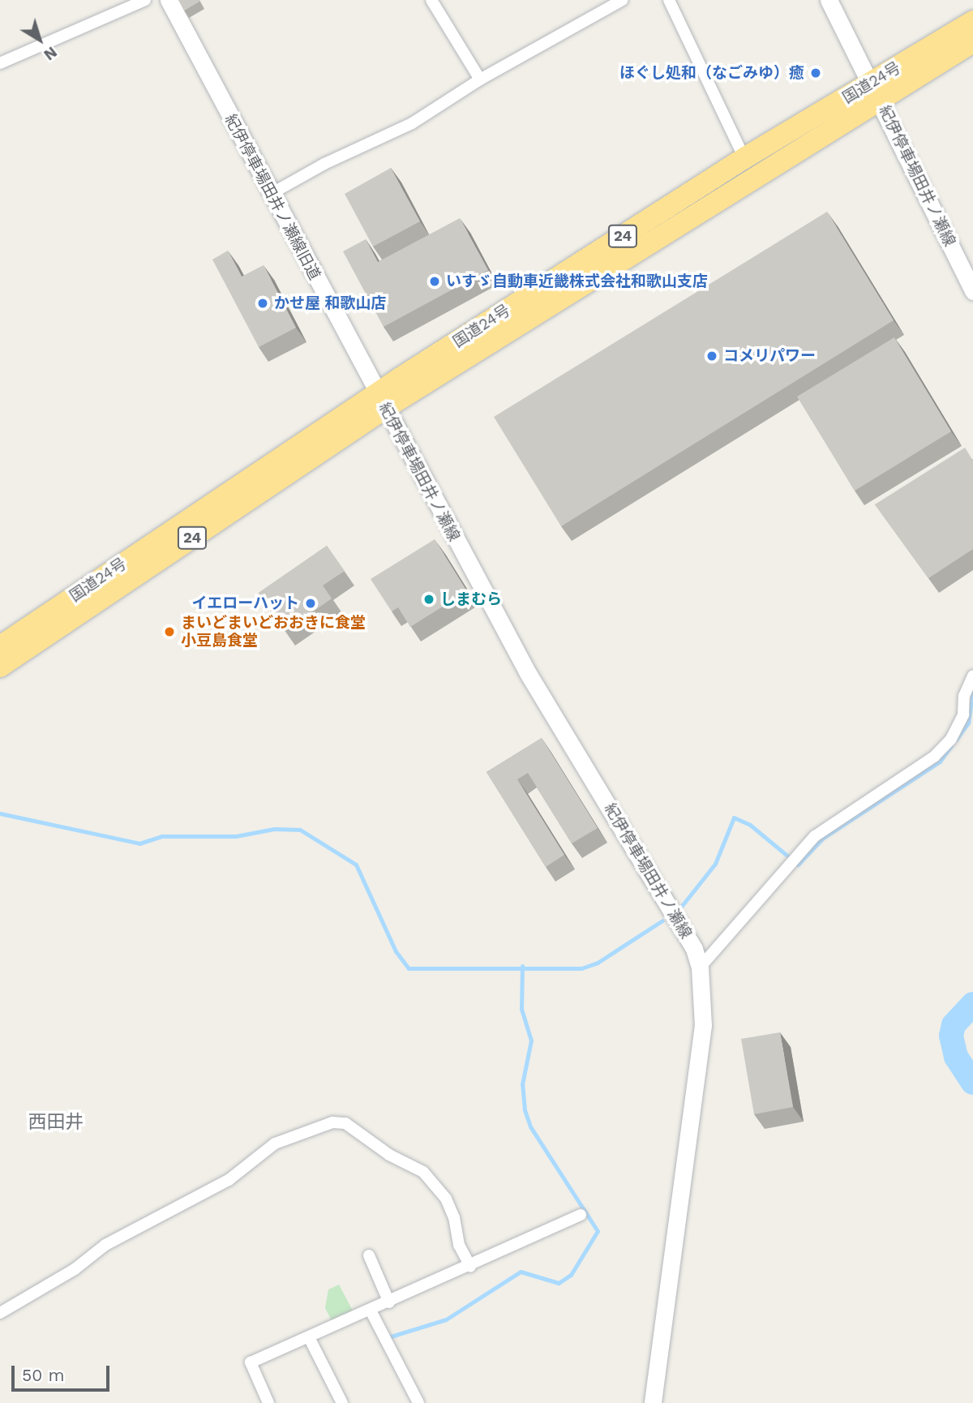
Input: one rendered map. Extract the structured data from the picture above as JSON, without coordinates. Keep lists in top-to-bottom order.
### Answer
{
  "streets": {
    "highway": ["国道24号", "24"],
    "main road": ["紀伊停車場田井ノ瀬線", "紀伊停車場田井ノ瀬線旧道"]
  },
  "crossings": [
    ["国道24号", "紀伊停車場田井ノ瀬線"],
    ["国道24号", "紀伊停車場田井ノ瀬線旧道"],
    ["紀伊停車場田井ノ瀬線", "紀伊停車場田井ノ瀬線旧道"]
  ],
  "districts": ["西田井"],
  "places": [
    "ほぐし処和（なごみゆ）癒",
    "いすゞ自動車近畿株式会社和歌山支店",
    "かせ屋 和歌山店",
    "コメリパワー",
    "しまむら",
    "イエローハット",
    "まいどまいどおおきに食堂 小豆島食堂"
  ],
  "scale_bar": "50 m",
  "north": "bottom right"
}
